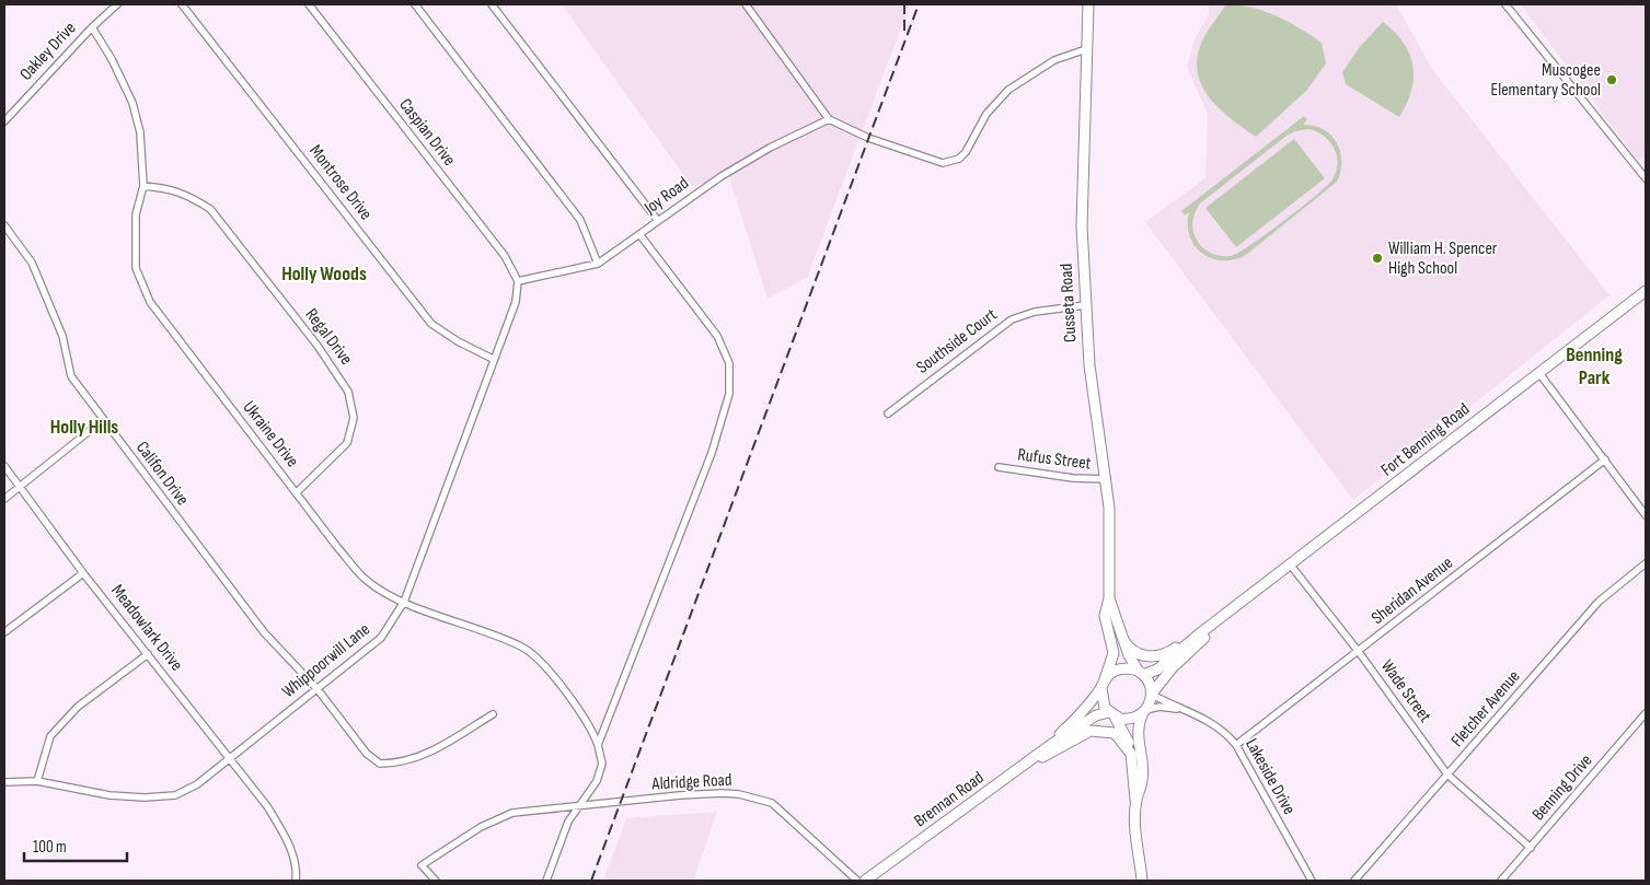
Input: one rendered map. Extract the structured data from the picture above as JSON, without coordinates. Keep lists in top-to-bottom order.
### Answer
{
  "streets": {
    "street": [
      "Oakley Drive",
      "Caspian Drive",
      "Montrose Drive",
      "Joy Road",
      "Cusseta Road",
      "Regal Drive",
      "Southside Court",
      "Ukraine Drive",
      "Fort Benning Road",
      "Rufus Street",
      "Califon Drive",
      "Sheridan Avenue",
      "Meadowlark Drive",
      "Whippoorwill Lane",
      "Wade Street",
      "Fletcher Avenue",
      "Lakeside Drive",
      "Aldridge Road",
      "Benning Drive",
      "Brennan Road"
    ]
  },
  "crossings": [
    ["Oakley Drive", "Ukraine Drive"],
    ["Caspian Drive", "Joy Road"],
    ["Caspian Drive", "Whippoorwill Lane"],
    ["Montrose Drive", "Whippoorwill Lane"],
    ["Joy Road", "Whippoorwill Lane"],
    ["Cusseta Road", "Southside Court"],
    ["Cusseta Road", "Fort Benning Road"],
    ["Cusseta Road", "Rufus Street"],
    ["Cusseta Road", "Lakeside Drive"],
    ["Cusseta Road", "Brennan Road"],
    ["Regal Drive", "Ukraine Drive"],
    ["Ukraine Drive", "Whippoorwill Lane"],
    ["Fort Benning Road", "Wade Street"],
    ["Fort Benning Road", "Lakeside Drive"],
    ["Fort Benning Road", "Brennan Road"],
    ["Califon Drive", "Whippoorwill Lane"],
    ["Sheridan Avenue", "Wade Street"],
    ["Sheridan Avenue", "Lakeside Drive"],
    ["Meadowlark Drive", "Whippoorwill Lane"],
    ["Wade Street", "Fletcher Avenue"],
    ["Wade Street", "Benning Drive"],
    ["Lakeside Drive", "Brennan Road"]
  ],
  "districts": ["Holly Woods", "Benning Park", "Holly Hills"],
  "places": ["Muscogee Elementary School", "William H. Spencer High School"],
  "scale_bar": "100 m"
}
